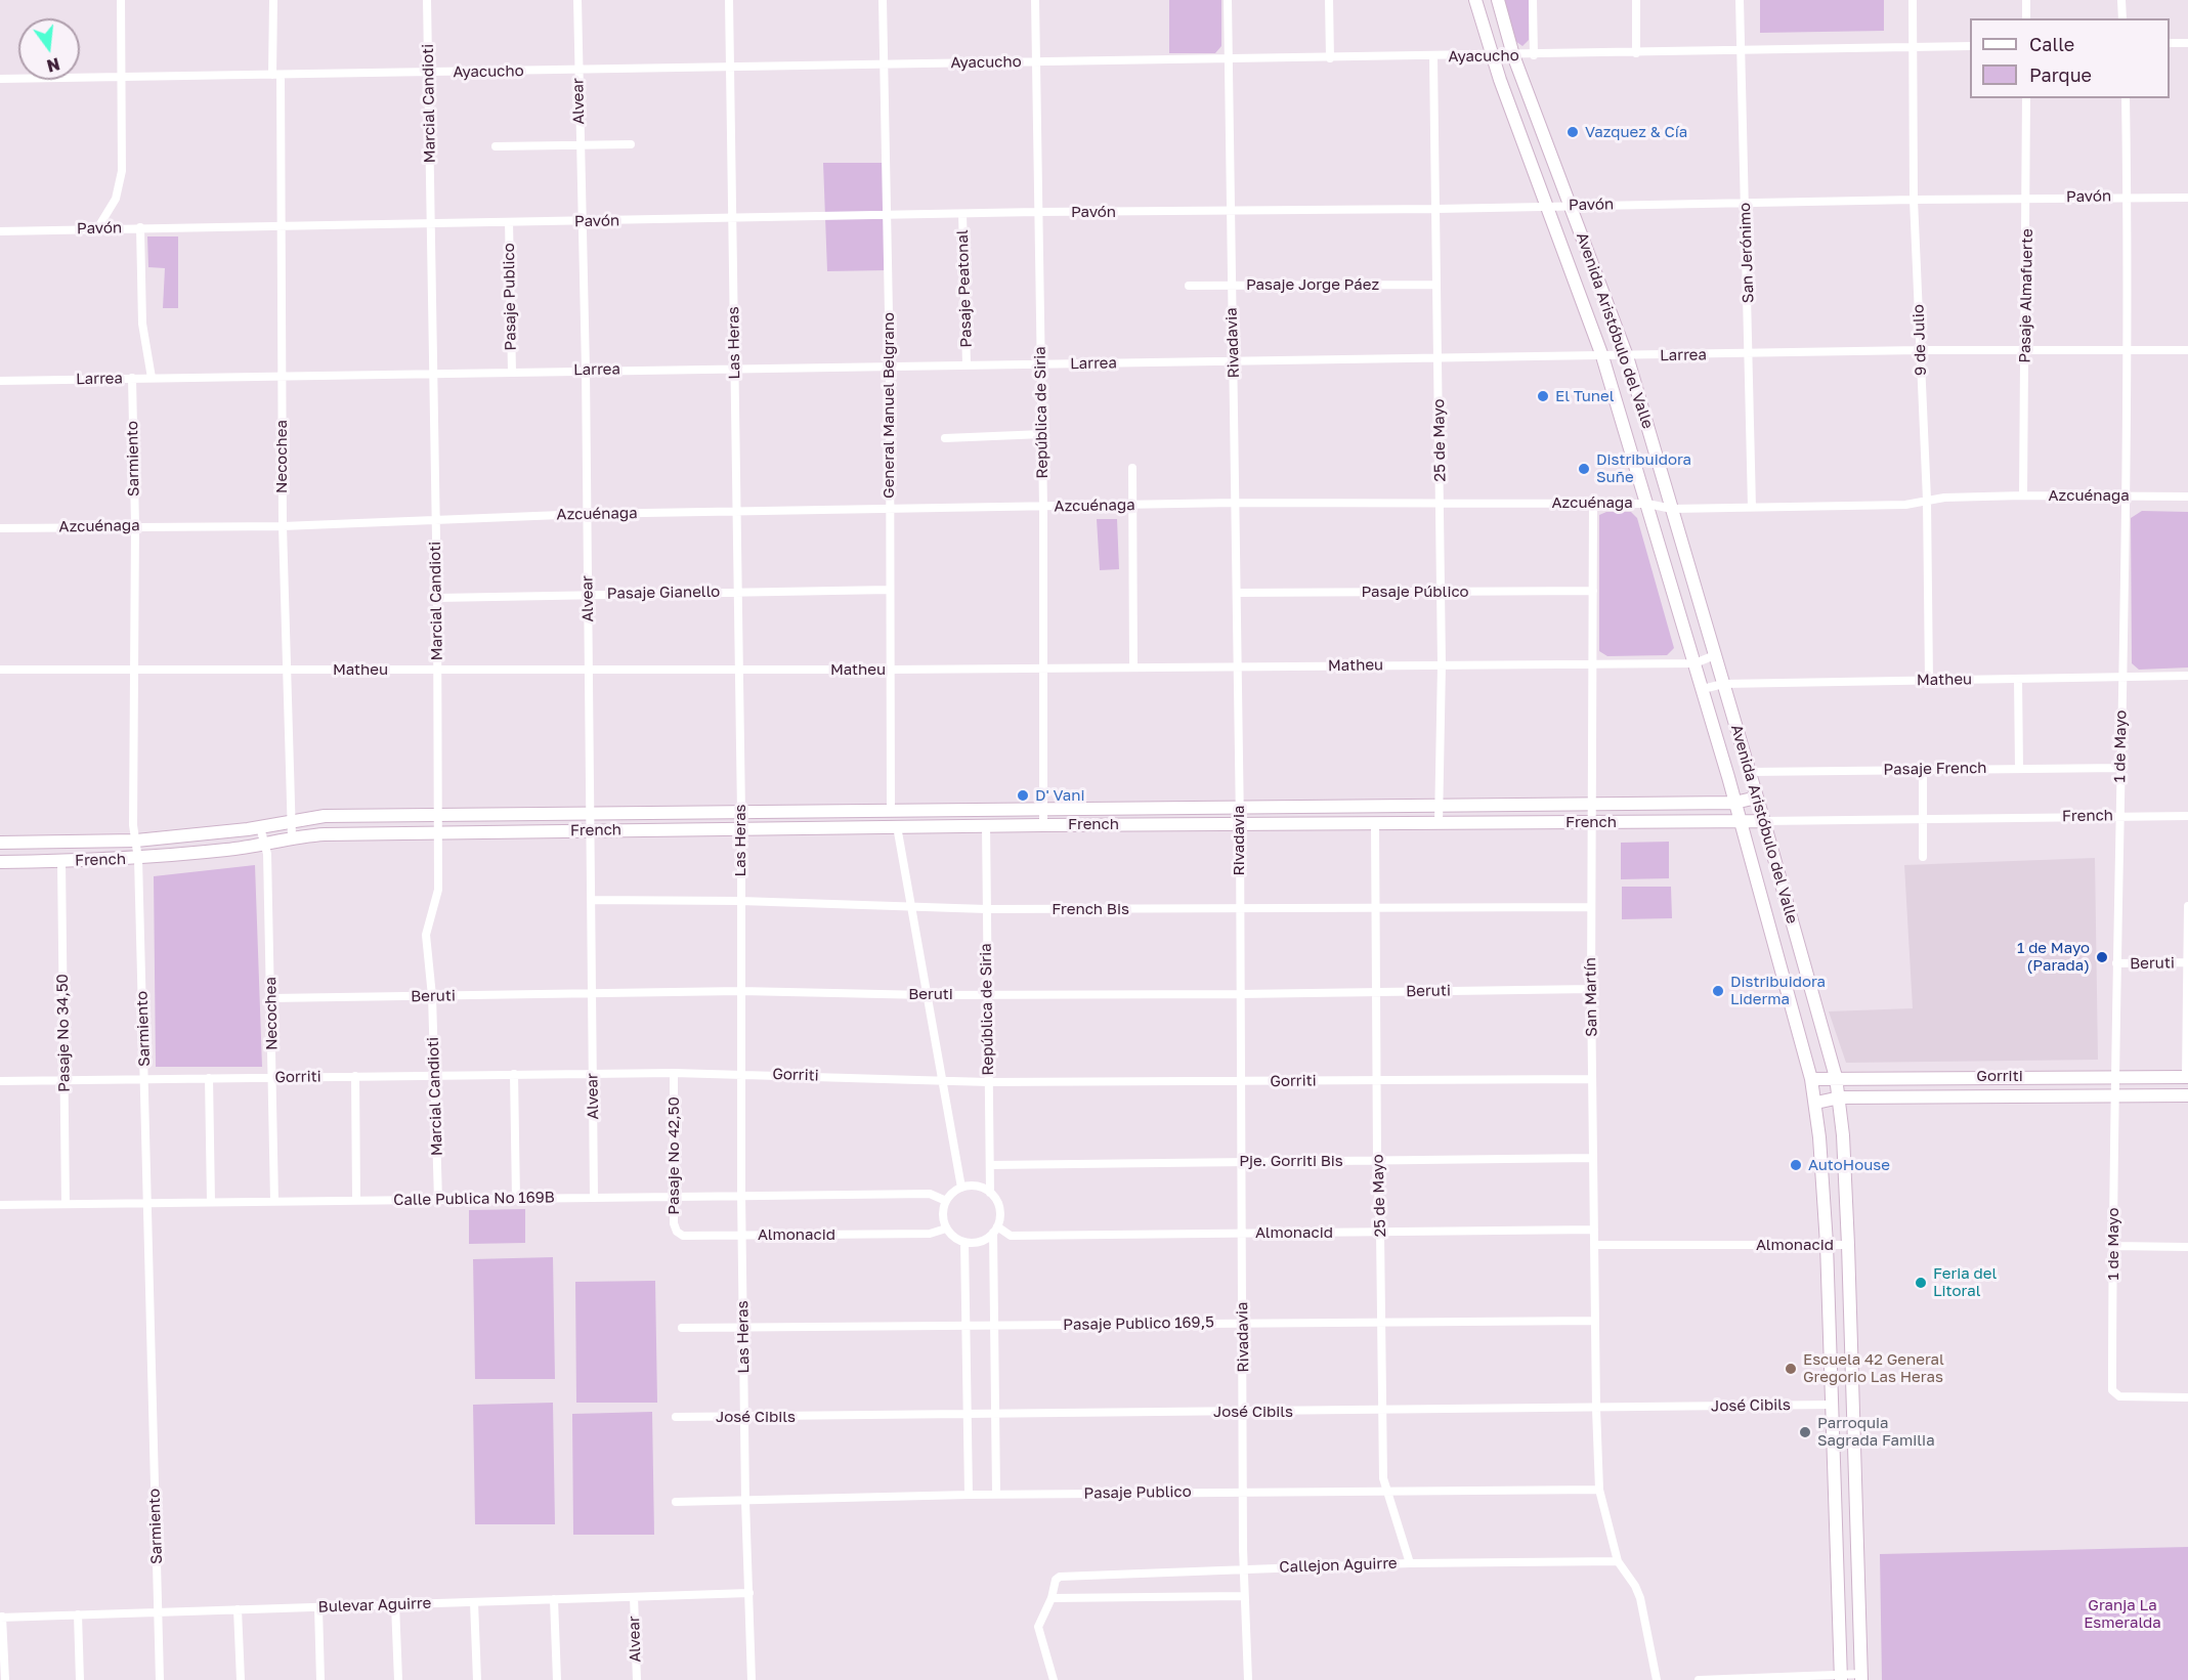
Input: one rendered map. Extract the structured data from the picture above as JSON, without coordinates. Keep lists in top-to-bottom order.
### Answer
{
  "streets": {
    "main road": ["Avenida Aristóbulo del Valle", "French", "Gorriti"],
    "street": [
      "Ayacucho",
      "Alvear",
      "Marcial Candioti",
      "Pavón",
      "San Jerónimo",
      "Pasaje Jorge Páez",
      "Pasaje Peatonal",
      "Pasaje Almafuerte",
      "Pasaje Publico",
      "9 de Julio",
      "Las Heras",
      "Rivadavia",
      "Larrea",
      "General Manuel Belgrano",
      "República de Siria",
      "25 de Mayo",
      "Necochea",
      "Sarmiento",
      "Azcuénaga",
      "Pasaje Público",
      "Pasaje Gianello",
      "Matheu",
      "1 de Mayo",
      "Pasaje French",
      "French Bis",
      "Beruti",
      "San Martín",
      "Pasaje No 34,50",
      "Pasaje No 42,50",
      "Pje. Gorriti Bis",
      "Calle Publica No 169B",
      "Almonacid",
      "Pasaje Publico 169,5",
      "José Cibils",
      "Callejon Aguirre",
      "Bulevar Aguirre"
    ]
  },
  "crossings": [
    ["Ayacucho", "Alvear"],
    ["Ayacucho", "Marcial Candioti"],
    ["Ayacucho", "San Jerónimo"],
    ["Ayacucho", "Avenida Aristóbulo del Valle"],
    ["Ayacucho", "9 de Julio"],
    ["Ayacucho", "Las Heras"],
    ["Ayacucho", "Rivadavia"],
    ["Ayacucho", "General Manuel Belgrano"],
    ["Ayacucho", "República de Siria"],
    ["Ayacucho", "25 de Mayo"],
    ["Ayacucho", "Necochea"],
    ["Alvear", "Pavón"],
    ["Alvear", "Larrea"],
    ["Alvear", "Azcuénaga"],
    ["Alvear", "Pasaje Gianello"],
    ["Alvear", "Matheu"],
    ["Alvear", "French"],
    ["Alvear", "French Bis"],
    ["Alvear", "Beruti"],
    ["Alvear", "Gorriti"],
    ["Alvear", "Calle Publica No 169B"],
    ["Alvear", "Bulevar Aguirre"],
    ["Marcial Candioti", "Pavón"],
    ["Marcial Candioti", "Larrea"],
    ["Marcial Candioti", "Azcuénaga"],
    ["Marcial Candioti", "Pasaje Gianello"],
    ["Marcial Candioti", "Matheu"],
    ["Marcial Candioti", "French"],
    ["Marcial Candioti", "Beruti"],
    ["Marcial Candioti", "Gorriti"],
    ["Marcial Candioti", "Calle Publica No 169B"],
    ["Pavón", "San Jerónimo"],
    ["Pavón", "Pasaje Peatonal"],
    ["Pavón", "Pasaje Almafuerte"],
    ["Pavón", "Pasaje Publico"],
    ["Pavón", "Avenida Aristóbulo del Valle"],
    ["Pavón", "9 de Julio"],
    ["Pavón", "Las Heras"],
    ["Pavón", "Rivadavia"],
    ["Pavón", "General Manuel Belgrano"],
    ["Pavón", "República de Siria"],
    ["Pavón", "25 de Mayo"],
    ["Pavón", "Necochea"],
    ["Pavón", "1 de Mayo"],
    ["San Jerónimo", "Larrea"],
    ["San Jerónimo", "Azcuénaga"],
    ["Pasaje Jorge Páez", "Rivadavia"],
    ["Pasaje Jorge Páez", "25 de Mayo"],
    ["Pasaje Peatonal", "Larrea"],
    ["Pasaje Almafuerte", "Larrea"],
    ["Pasaje Almafuerte", "Azcuénaga"],
    ["Pasaje Publico", "Las Heras"],
    ["Pasaje Publico", "Rivadavia"],
    ["Pasaje Publico", "Larrea"],
    ["Pasaje Publico", "25 de Mayo"],
    ["Pasaje Publico", "San Martín"],
    ["Avenida Aristóbulo del Valle", "Larrea"],
    ["Avenida Aristóbulo del Valle", "Azcuénaga"],
    ["Avenida Aristóbulo del Valle", "Matheu"],
    ["Avenida Aristóbulo del Valle", "Pasaje French"],
    ["Avenida Aristóbulo del Valle", "French"],
    ["Avenida Aristóbulo del Valle", "Gorriti"],
    ["Avenida Aristóbulo del Valle", "Almonacid"],
    ["Avenida Aristóbulo del Valle", "José Cibils"],
    ["9 de Julio", "Larrea"],
    ["9 de Julio", "Azcuénaga"],
    ["9 de Julio", "Matheu"],
    ["Las Heras", "Larrea"],
    ["Las Heras", "Azcuénaga"],
    ["Las Heras", "Pasaje Gianello"],
    ["Las Heras", "Matheu"],
    ["Las Heras", "French"],
    ["Las Heras", "French Bis"],
    ["Las Heras", "Beruti"],
    ["Las Heras", "Gorriti"],
    ["Las Heras", "Calle Publica No 169B"],
    ["Las Heras", "Almonacid"],
    ["Las Heras", "Pasaje Publico 169,5"],
    ["Las Heras", "José Cibils"],
    ["Las Heras", "Bulevar Aguirre"],
    ["Rivadavia", "Larrea"],
    ["Rivadavia", "Azcuénaga"],
    ["Rivadavia", "Pasaje Público"],
    ["Rivadavia", "Matheu"],
    ["Rivadavia", "French"],
    ["Rivadavia", "French Bis"],
    ["Rivadavia", "Beruti"],
    ["Rivadavia", "Gorriti"],
    ["Rivadavia", "Pje. Gorriti Bis"],
    ["Rivadavia", "Almonacid"],
    ["Rivadavia", "Pasaje Publico 169,5"],
    ["Rivadavia", "José Cibils"],
    ["Rivadavia", "Callejon Aguirre"],
    ["Larrea", "General Manuel Belgrano"],
    ["Larrea", "República de Siria"],
    ["Larrea", "25 de Mayo"],
    ["Larrea", "Necochea"],
    ["Larrea", "Sarmiento"],
    ["Larrea", "1 de Mayo"],
    ["General Manuel Belgrano", "Azcuénaga"],
    ["General Manuel Belgrano", "Pasaje Gianello"],
    ["General Manuel Belgrano", "Matheu"],
    ["General Manuel Belgrano", "French"],
    ["República de Siria", "Azcuénaga"],
    ["República de Siria", "Matheu"],
    ["República de Siria", "French"],
    ["República de Siria", "French Bis"],
    ["República de Siria", "Beruti"],
    ["República de Siria", "Gorriti"],
    ["República de Siria", "Pje. Gorriti Bis"],
    ["República de Siria", "Calle Publica No 169B"],
    ["República de Siria", "Almonacid"],
    ["25 de Mayo", "Azcuénaga"],
    ["25 de Mayo", "Pasaje Público"],
    ["25 de Mayo", "Matheu"],
    ["25 de Mayo", "French"],
    ["25 de Mayo", "French Bis"],
    ["25 de Mayo", "Beruti"],
    ["25 de Mayo", "Gorriti"],
    ["25 de Mayo", "Pje. Gorriti Bis"],
    ["25 de Mayo", "Almonacid"],
    ["25 de Mayo", "Pasaje Publico 169,5"],
    ["25 de Mayo", "José Cibils"],
    ["25 de Mayo", "Callejon Aguirre"],
    ["Necochea", "Azcuénaga"],
    ["Necochea", "Matheu"],
    ["Necochea", "French"],
    ["Necochea", "Beruti"],
    ["Necochea", "Gorriti"],
    ["Necochea", "Calle Publica No 169B"],
    ["Sarmiento", "Azcuénaga"],
    ["Sarmiento", "Matheu"],
    ["Sarmiento", "French"],
    ["Sarmiento", "Gorriti"],
    ["Sarmiento", "Calle Publica No 169B"],
    ["Sarmiento", "Bulevar Aguirre"],
    ["Azcuénaga", "1 de Mayo"],
    ["Azcuénaga", "San Martín"],
    ["Pasaje Público", "San Martín"],
    ["Matheu", "1 de Mayo"],
    ["Matheu", "San Martín"],
    ["1 de Mayo", "Pasaje French"],
    ["1 de Mayo", "French"],
    ["1 de Mayo", "Beruti"],
    ["1 de Mayo", "Gorriti"],
    ["French", "San Martín"],
    ["French", "Pasaje No 34,50"],
    ["French Bis", "San Martín"],
    ["Beruti", "San Martín"],
    ["San Martín", "Gorriti"],
    ["San Martín", "Pje. Gorriti Bis"],
    ["San Martín", "Almonacid"],
    ["San Martín", "Pasaje Publico 169,5"],
    ["San Martín", "José Cibils"],
    ["San Martín", "Callejon Aguirre"],
    ["Pasaje No 34,50", "Gorriti"],
    ["Pasaje No 34,50", "Calle Publica No 169B"],
    ["Gorriti", "Pasaje No 42,50"],
    ["Pasaje No 42,50", "Calle Publica No 169B"],
    ["Pasaje No 42,50", "Almonacid"],
    ["Calle Publica No 169B", "Almonacid"]
  ],
  "parks": ["Granja La Esmeralda"],
  "places": [
    "Vazquez & Cía",
    "El Tunel",
    "Distribuidora Suñe",
    "D' Vani",
    "1 de Mayo (Parada)",
    "Distribuidora Liderma",
    "AutoHouse",
    "Feria del Litoral",
    "Escuela 42 General Gregorio Las Heras",
    "Parroquia Sagrada Familia"
  ],
  "legend": ["Calle", "Parque"],
  "north": "bottom"
}
